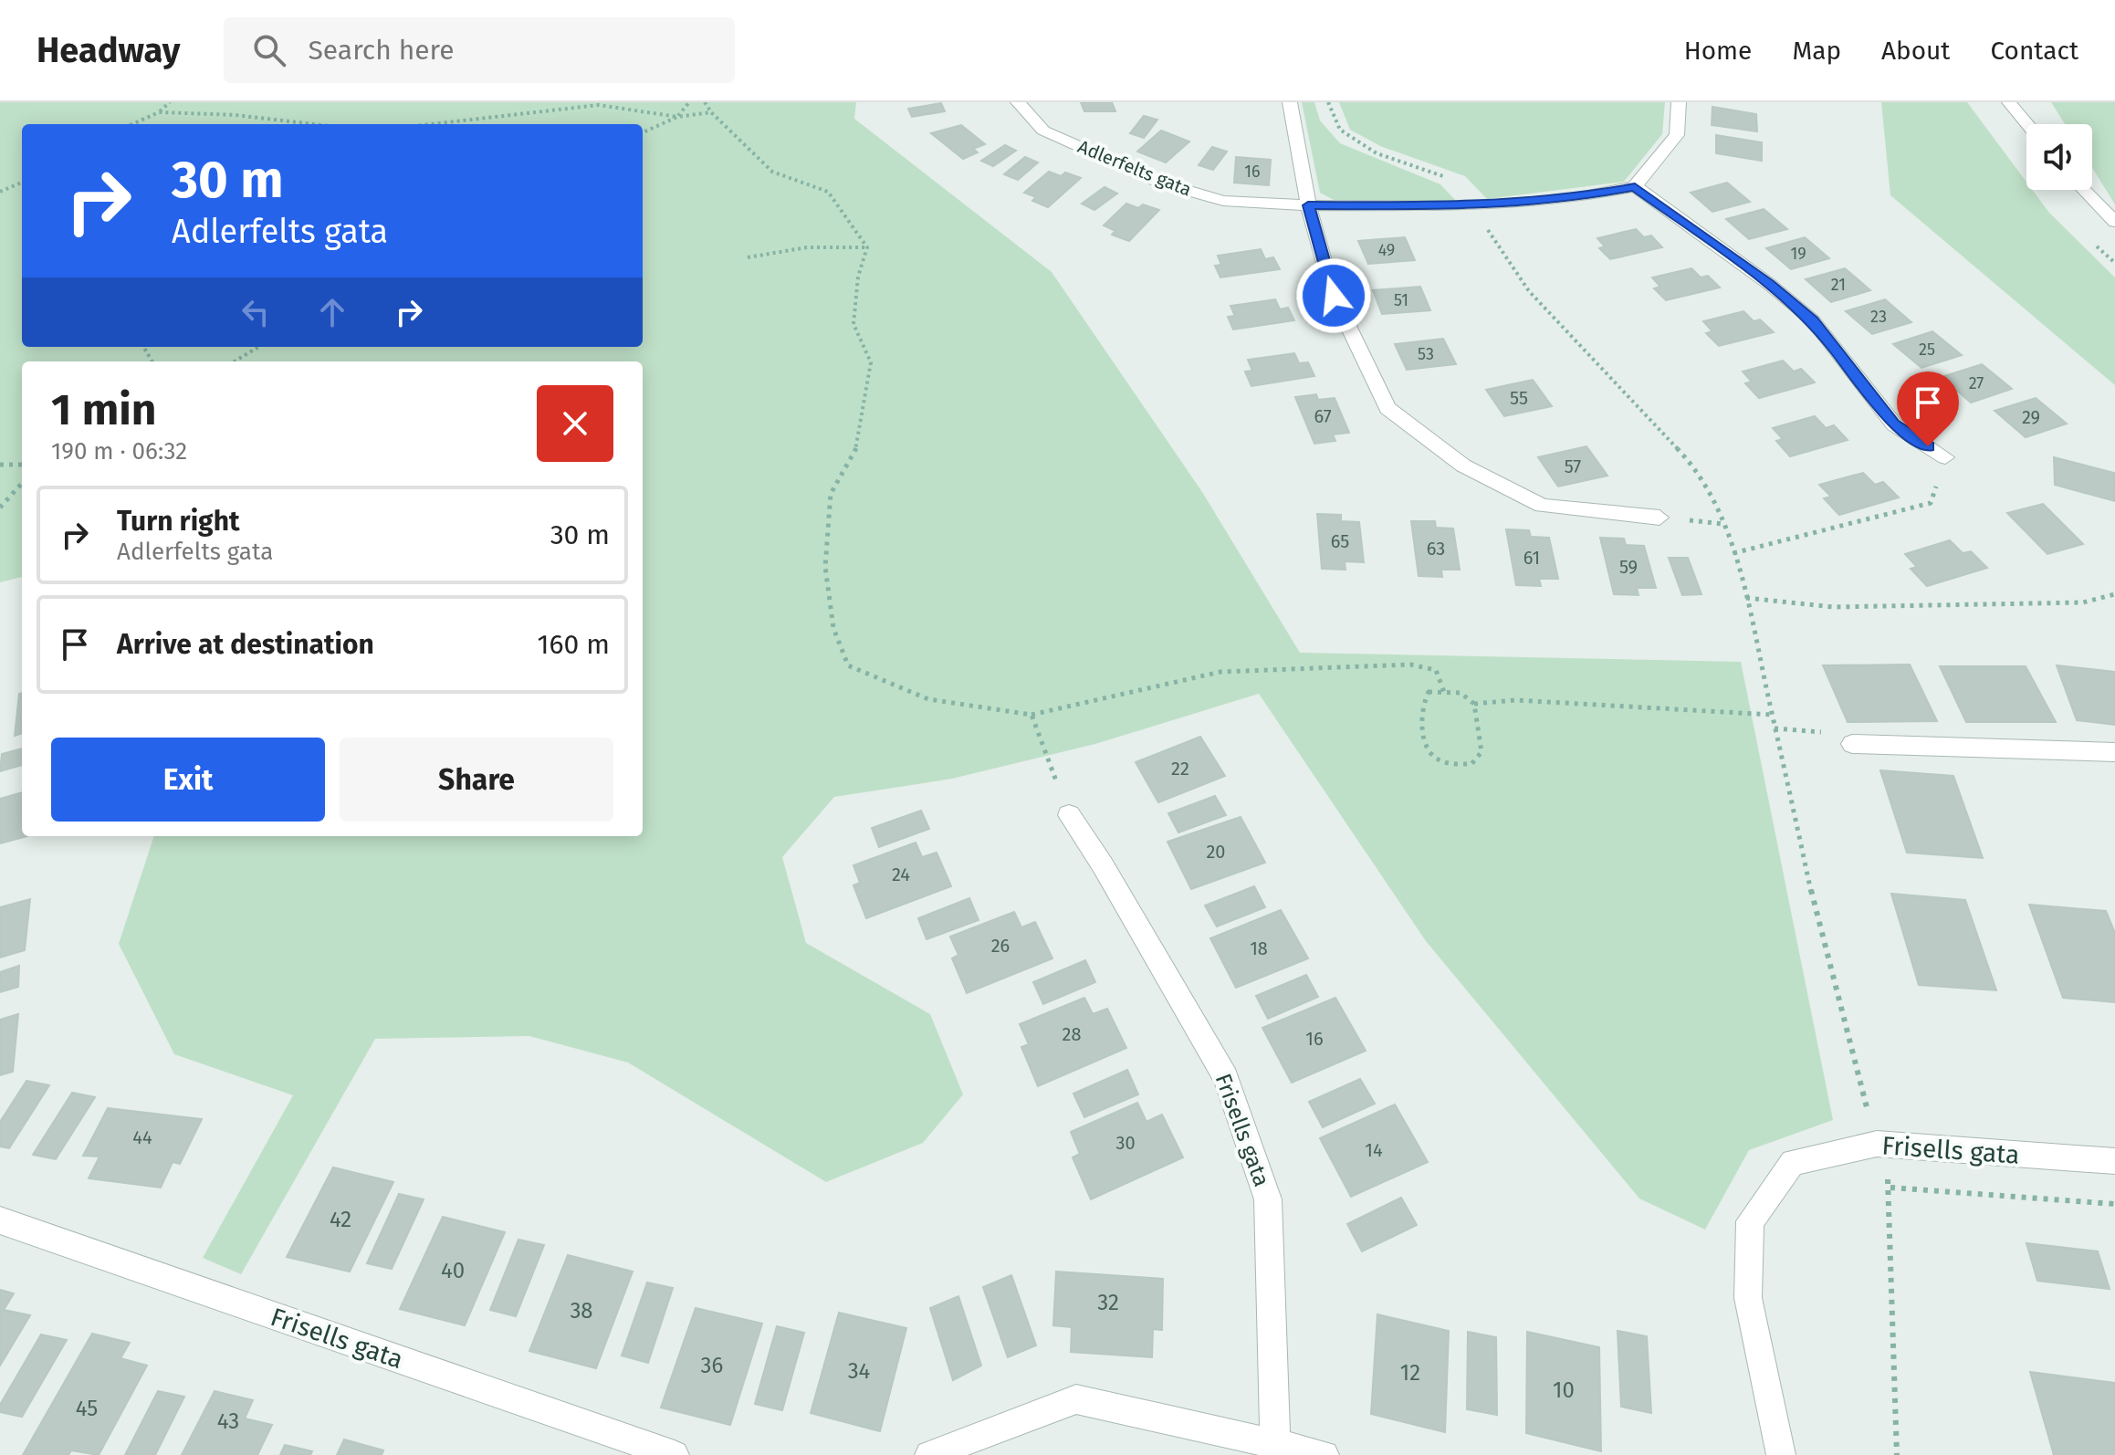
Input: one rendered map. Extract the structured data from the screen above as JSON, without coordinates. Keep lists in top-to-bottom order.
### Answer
{
  "streets": {
    "street": ["Adlerfelts gata", "Frisells gata"]
  },
  "house_numbers": [
    "16",
    "49",
    "19",
    "21",
    "51",
    "23",
    "25",
    "53",
    "27",
    "55",
    "67",
    "29",
    "57",
    "65",
    "63",
    "61",
    "59",
    "22",
    "20",
    "24",
    "26",
    "18",
    "28",
    "16",
    "44",
    "30",
    "14",
    "42",
    "40",
    "32",
    "38",
    "36",
    "34",
    "12",
    "10",
    "45",
    "43"
  ],
  "page": {
    "header": "Headway",
    "search": "Search here",
    "nav": [
      "Home",
      "Map",
      "About",
      "Contact"
    ],
    "turn": ["30 m", "Adlerfelts gata"],
    "heading": ["1 min", "190 m · 06:32"],
    "list": [
      {
        "name": "Turn right",
        "note": "Adlerfelts gata",
        "value": "30 m"
      },
      {
        "name": "Arrive at destination",
        "value": "160 m"
      }
    ],
    "buttons": ["Exit", "Share"]
  }
}
